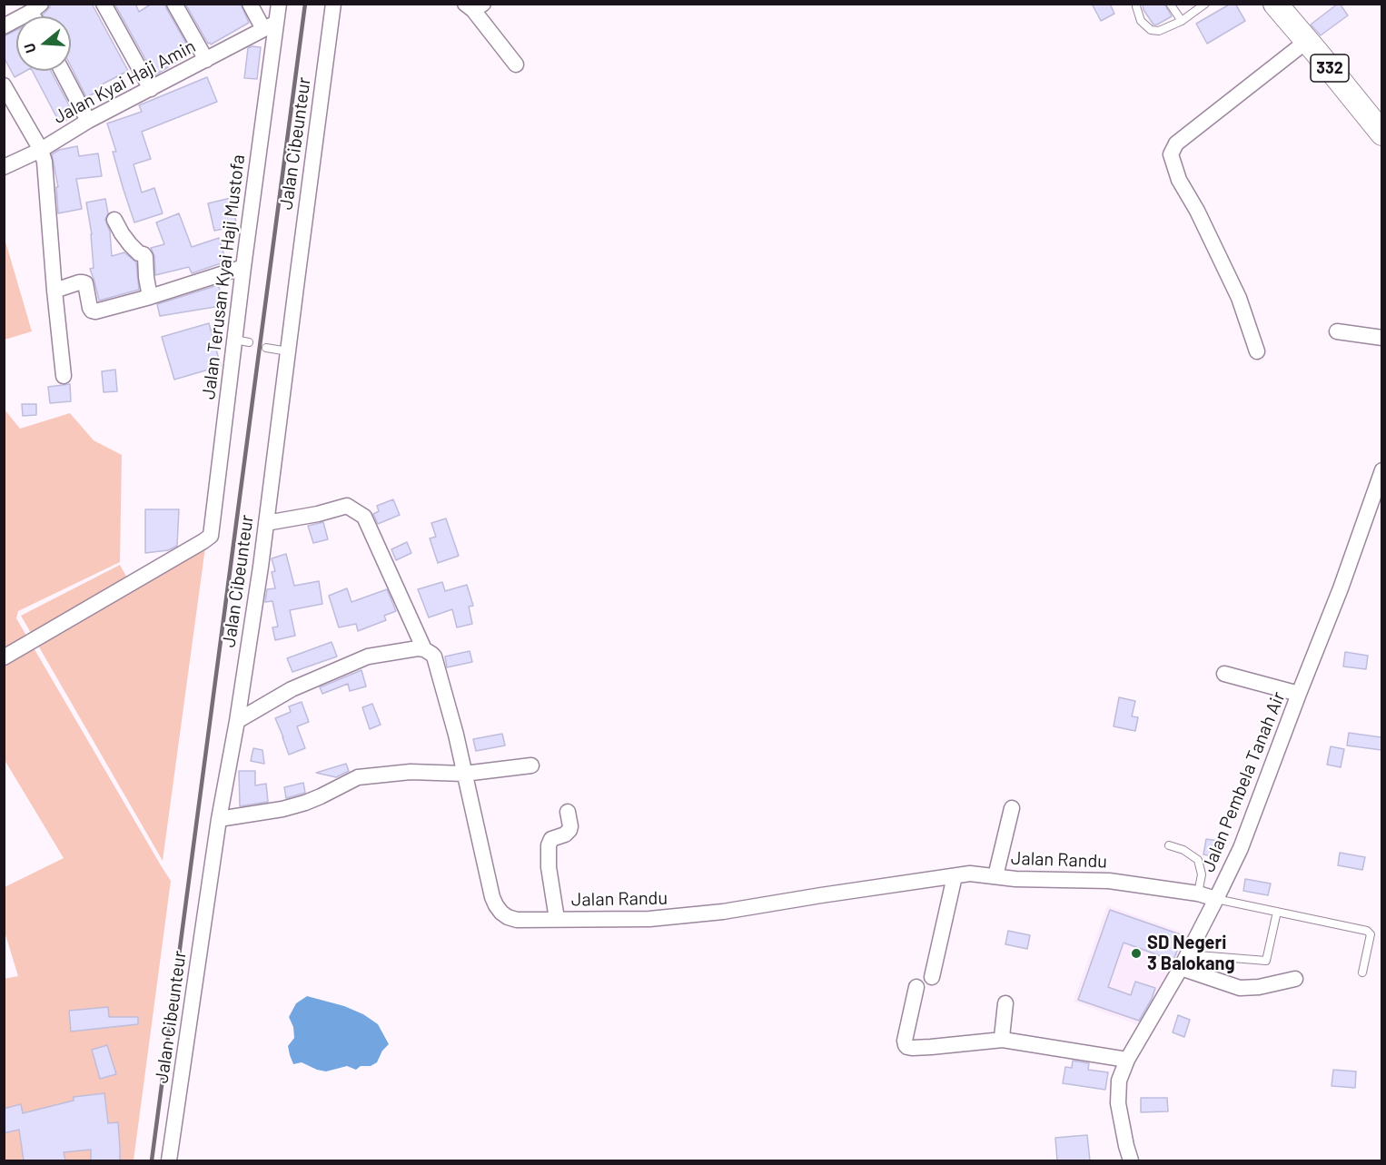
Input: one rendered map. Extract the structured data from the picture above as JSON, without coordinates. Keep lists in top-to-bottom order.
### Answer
{
  "streets": {
    "main road": ["332"],
    "street": [
      "Jalan Kyai Haji Amin",
      "Jalan Cibeunteur",
      "Jalan Terusan Kyai Haji Mustofa",
      "Jalan Pembela Tanah Air",
      "Jalan Randu"
    ]
  },
  "crossings": [
    ["Jalan Kyai Haji Amin", "Jalan Terusan Kyai Haji Mustofa"],
    ["Jalan Cibeunteur", "Jalan Randu"],
    ["Jalan Pembela Tanah Air", "Jalan Randu"]
  ],
  "places": ["SD Negeri 3 Balokang"],
  "north": "left"
}
